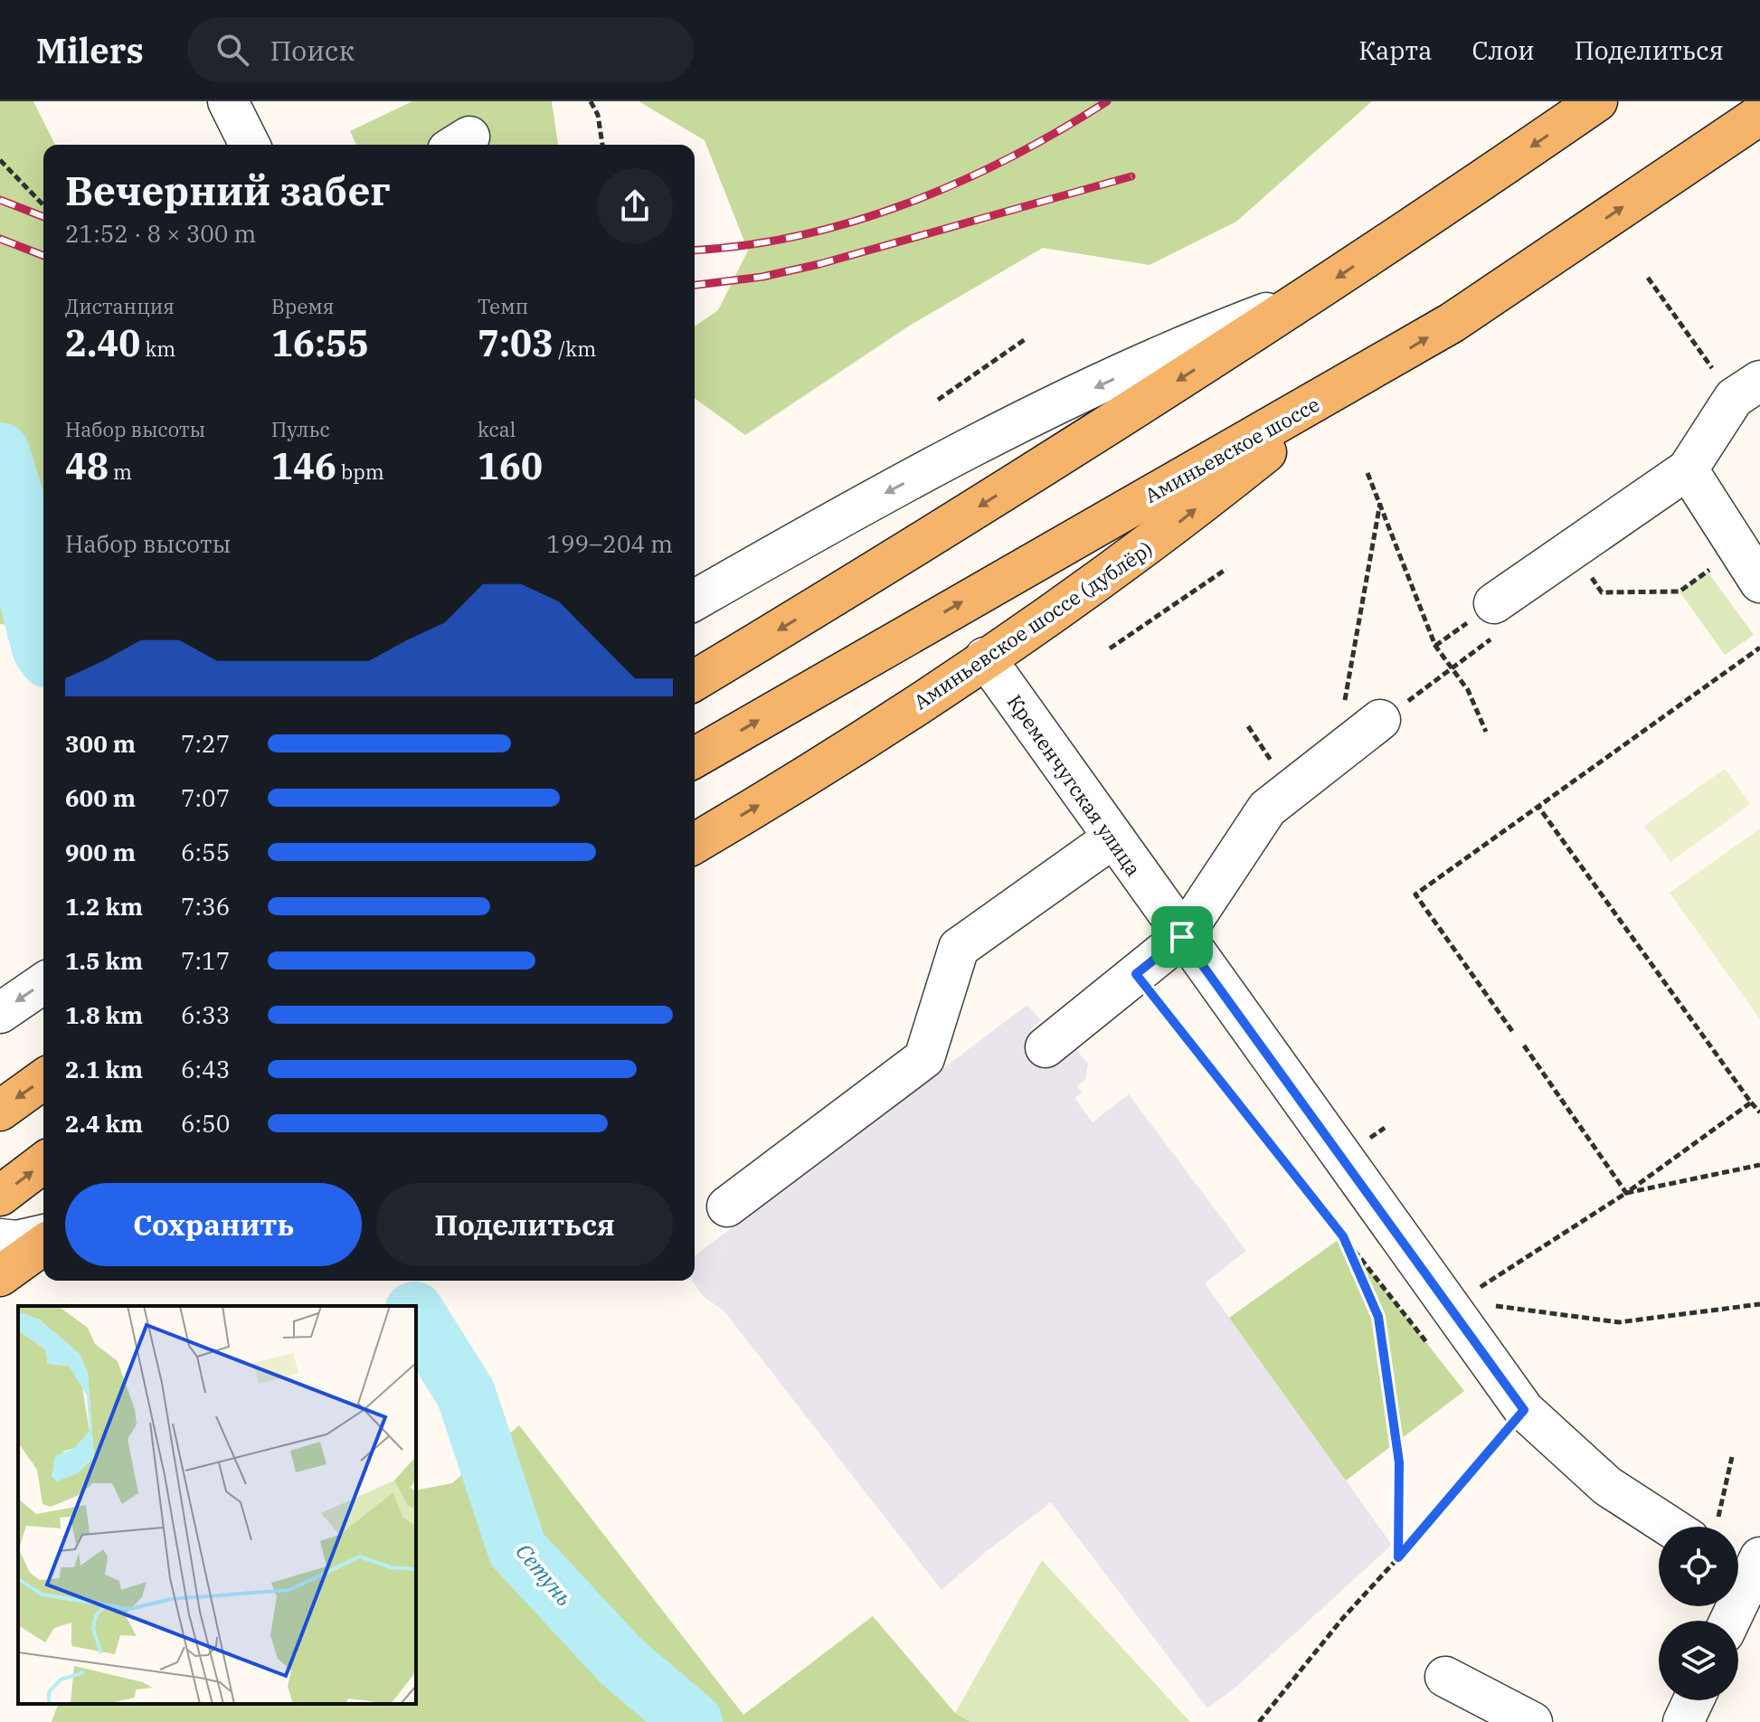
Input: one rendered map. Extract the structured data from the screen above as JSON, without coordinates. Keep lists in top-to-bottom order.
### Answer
{
  "streets": {
    "main road": ["Аминьевское шоссе", "Аминьевское шоссе (дублёр)"],
    "street": ["Кременчугская улица"]
  },
  "crossings": [
    ["Аминьевское шоссе", "Аминьевское шоссе (дублёр)"],
    ["Аминьевское шоссе (дублёр)", "Кременчугская улица"]
  ],
  "water": ["Сетунь"],
  "page": {
    "header": "Milers",
    "search": "Поиск",
    "nav": ["Карта", "Слои", "Поделиться"],
    "heading": ["Вечерний забег", "21:52 · 8 × 300 m"],
    "stats": [
      ["Дистанция", "2.40 km"],
      ["Время", "16:55"],
      ["Темп", "7:03 /km"],
      ["Набор высоты", "48 m"],
      ["Пульс", "146 bpm"],
      ["kcal", "160"]
    ],
    "chart": ["Набор высоты", "199–204 m"],
    "list": [
      {
        "name": "300 m",
        "note": "7:27"
      },
      {
        "name": "600 m",
        "note": "7:07"
      },
      {
        "name": "900 m",
        "note": "6:55"
      },
      {
        "name": "1.2 km",
        "note": "7:36"
      },
      {
        "name": "1.5 km",
        "note": "7:17"
      },
      {
        "name": "1.8 km",
        "note": "6:33"
      },
      {
        "name": "2.1 km",
        "note": "6:43"
      },
      {
        "name": "2.4 km",
        "note": "6:50"
      }
    ],
    "buttons": ["Сохранить", "Поделиться"]
  }
}
